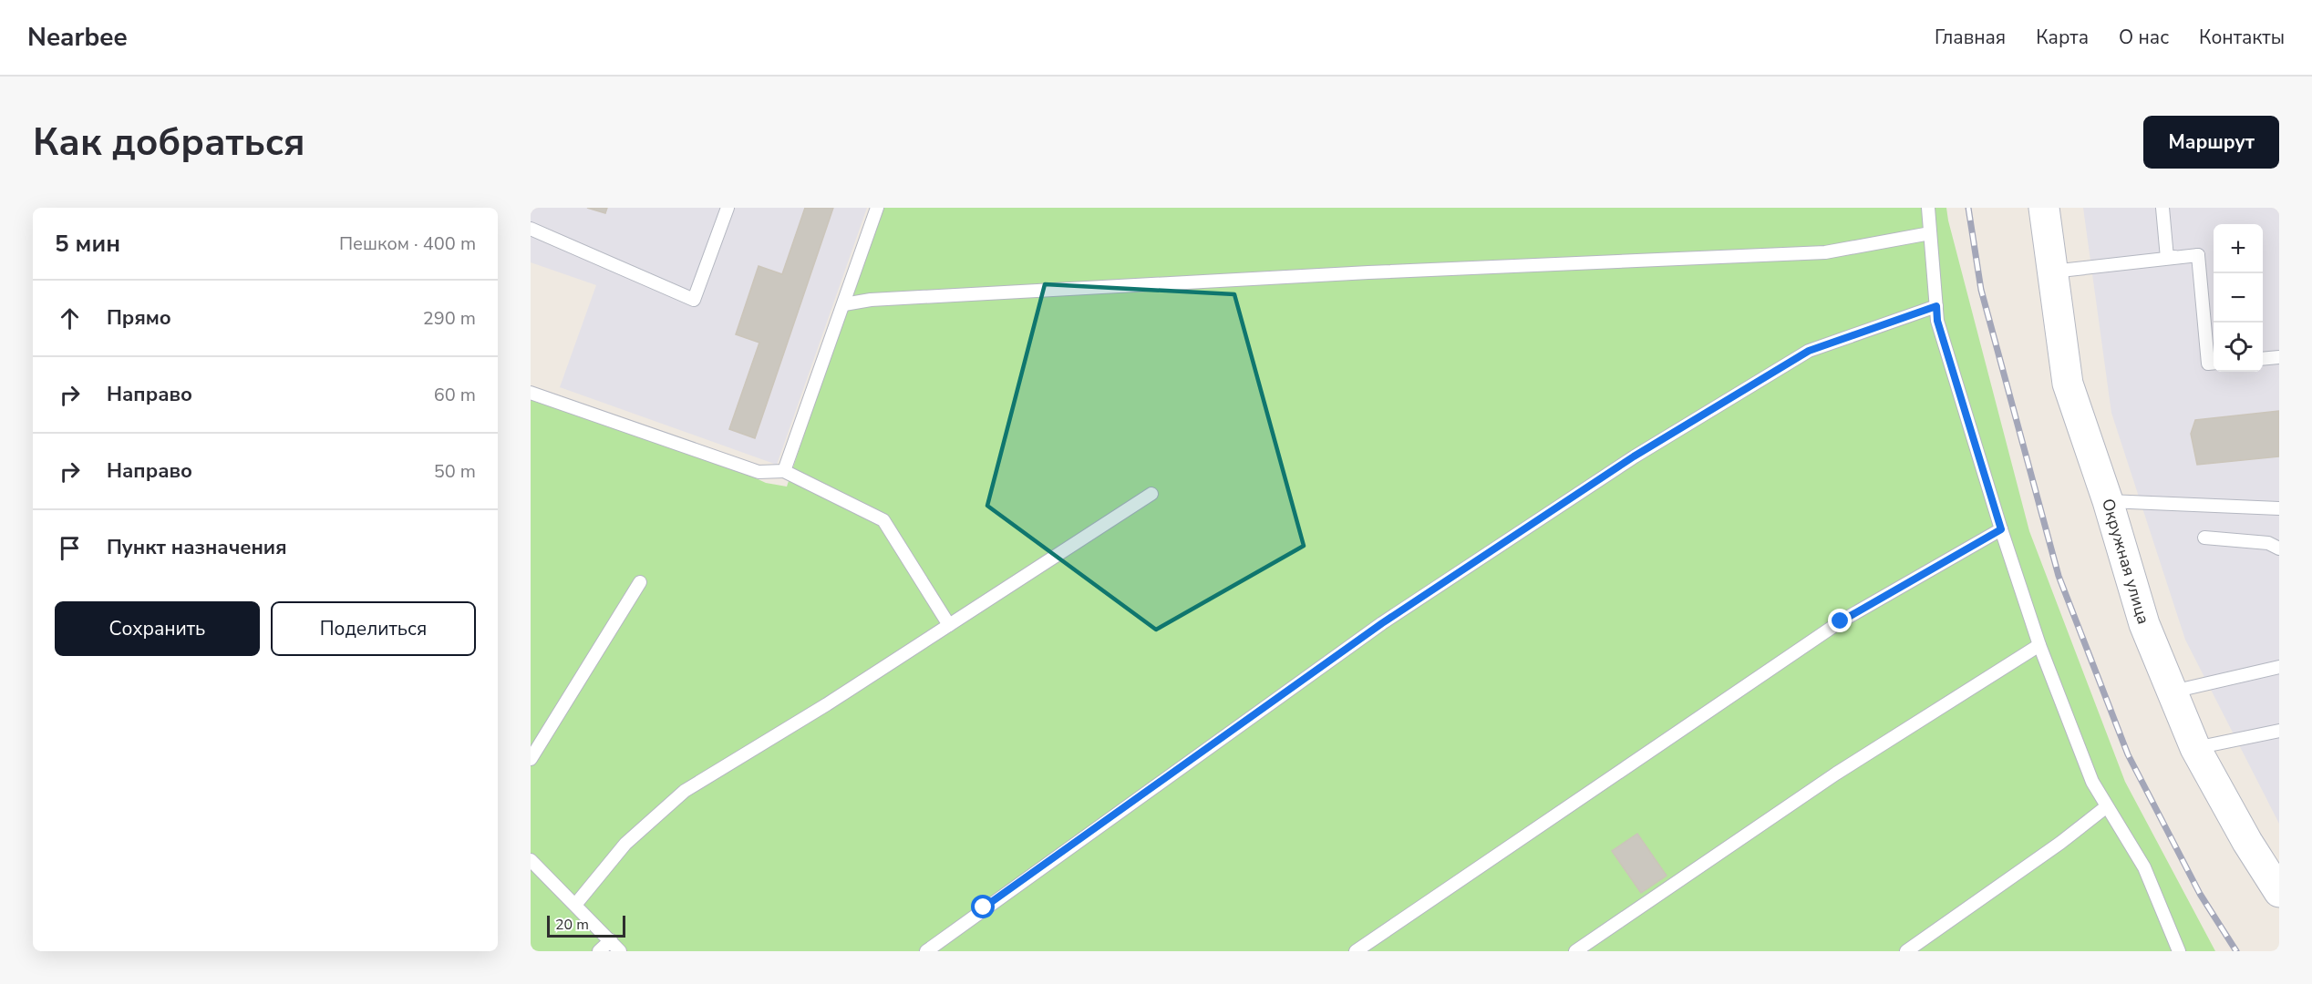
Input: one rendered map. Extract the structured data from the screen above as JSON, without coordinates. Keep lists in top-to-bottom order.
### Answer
{
  "streets": {
    "main road": ["Окружная улица"]
  },
  "scale_bar": "20 m",
  "page": {
    "header": "Nearbee",
    "nav": [
      "Главная",
      "Карта",
      "О нас",
      "Контакты"
    ],
    "buttons": [
      "Маршрут",
      ["Сохранить", "Поделиться"]
    ],
    "title": "Как добраться",
    "heading": ["5 мин", "Пешком · 400 m"],
    "map_buttons": ["+", "−"],
    "list": [
      ["Прямо", "290 m"],
      ["Направо", "60 m"],
      ["Направо", "50 m"],
      "Пункт назначения"
    ],
    "scale": "20 m"
  }
}
